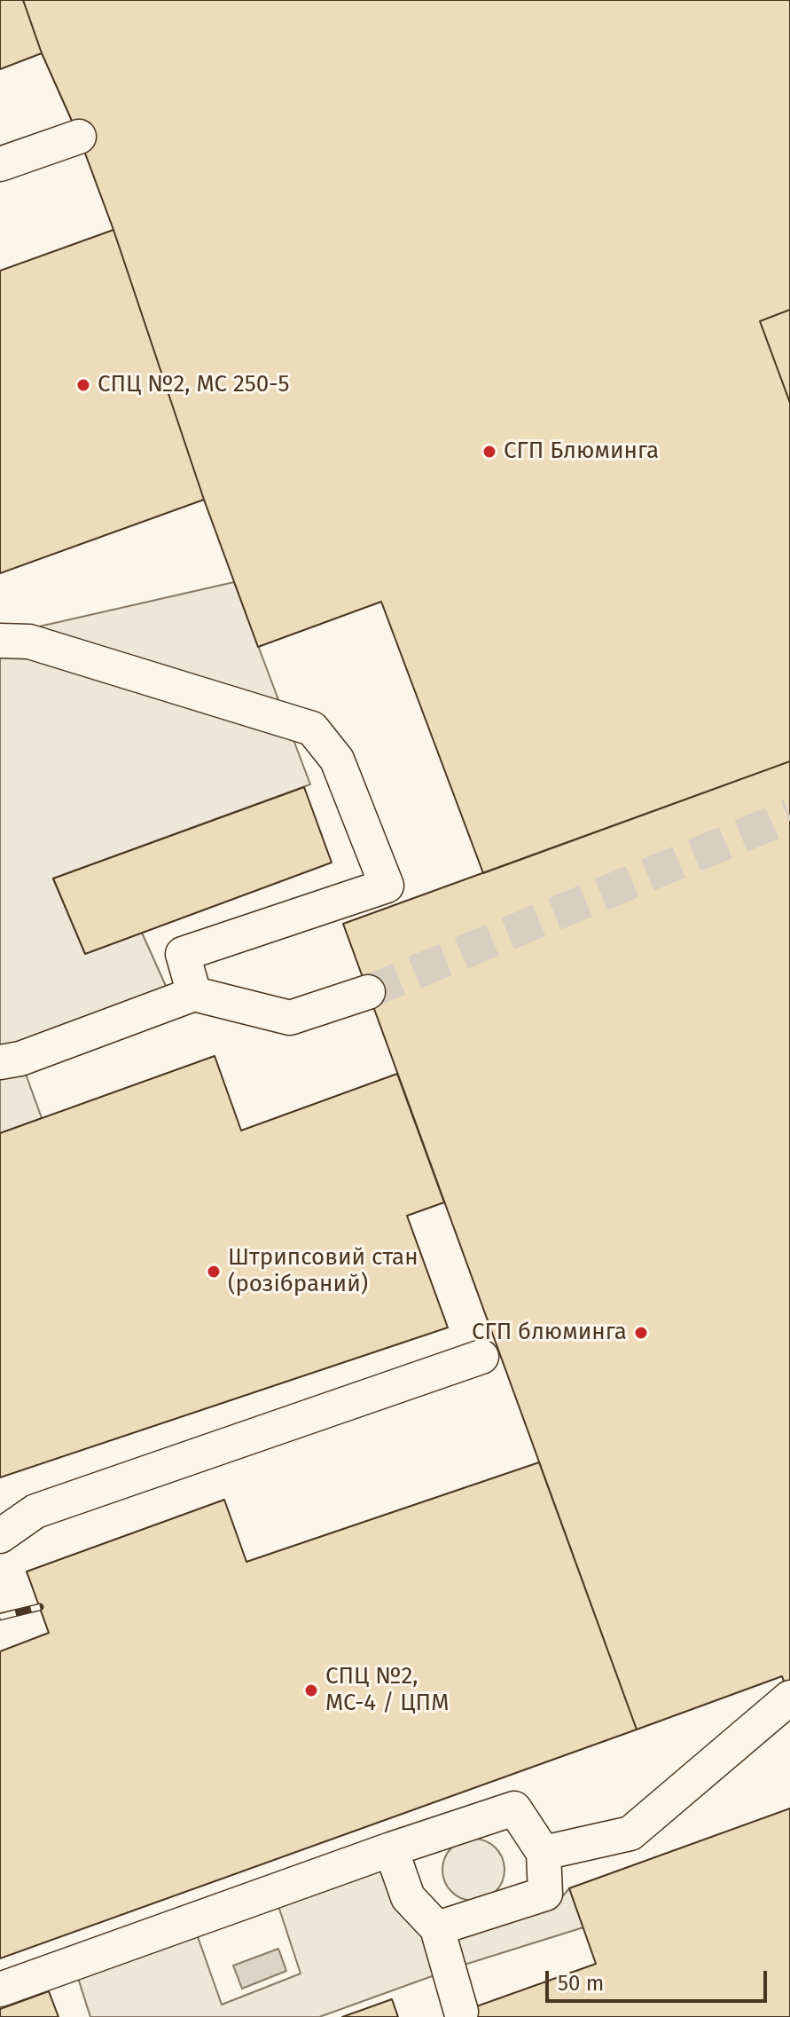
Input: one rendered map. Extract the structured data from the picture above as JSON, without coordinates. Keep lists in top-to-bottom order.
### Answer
{
  "places": [
    "СПЦ №2, МС 250-5",
    "СГП Блюминга",
    "Штрипсовий стан (розібраний)",
    "СГП блюминга",
    "СПЦ №2, МС-4 / ЦПМ"
  ],
  "scale_bar": "50 m"
}
